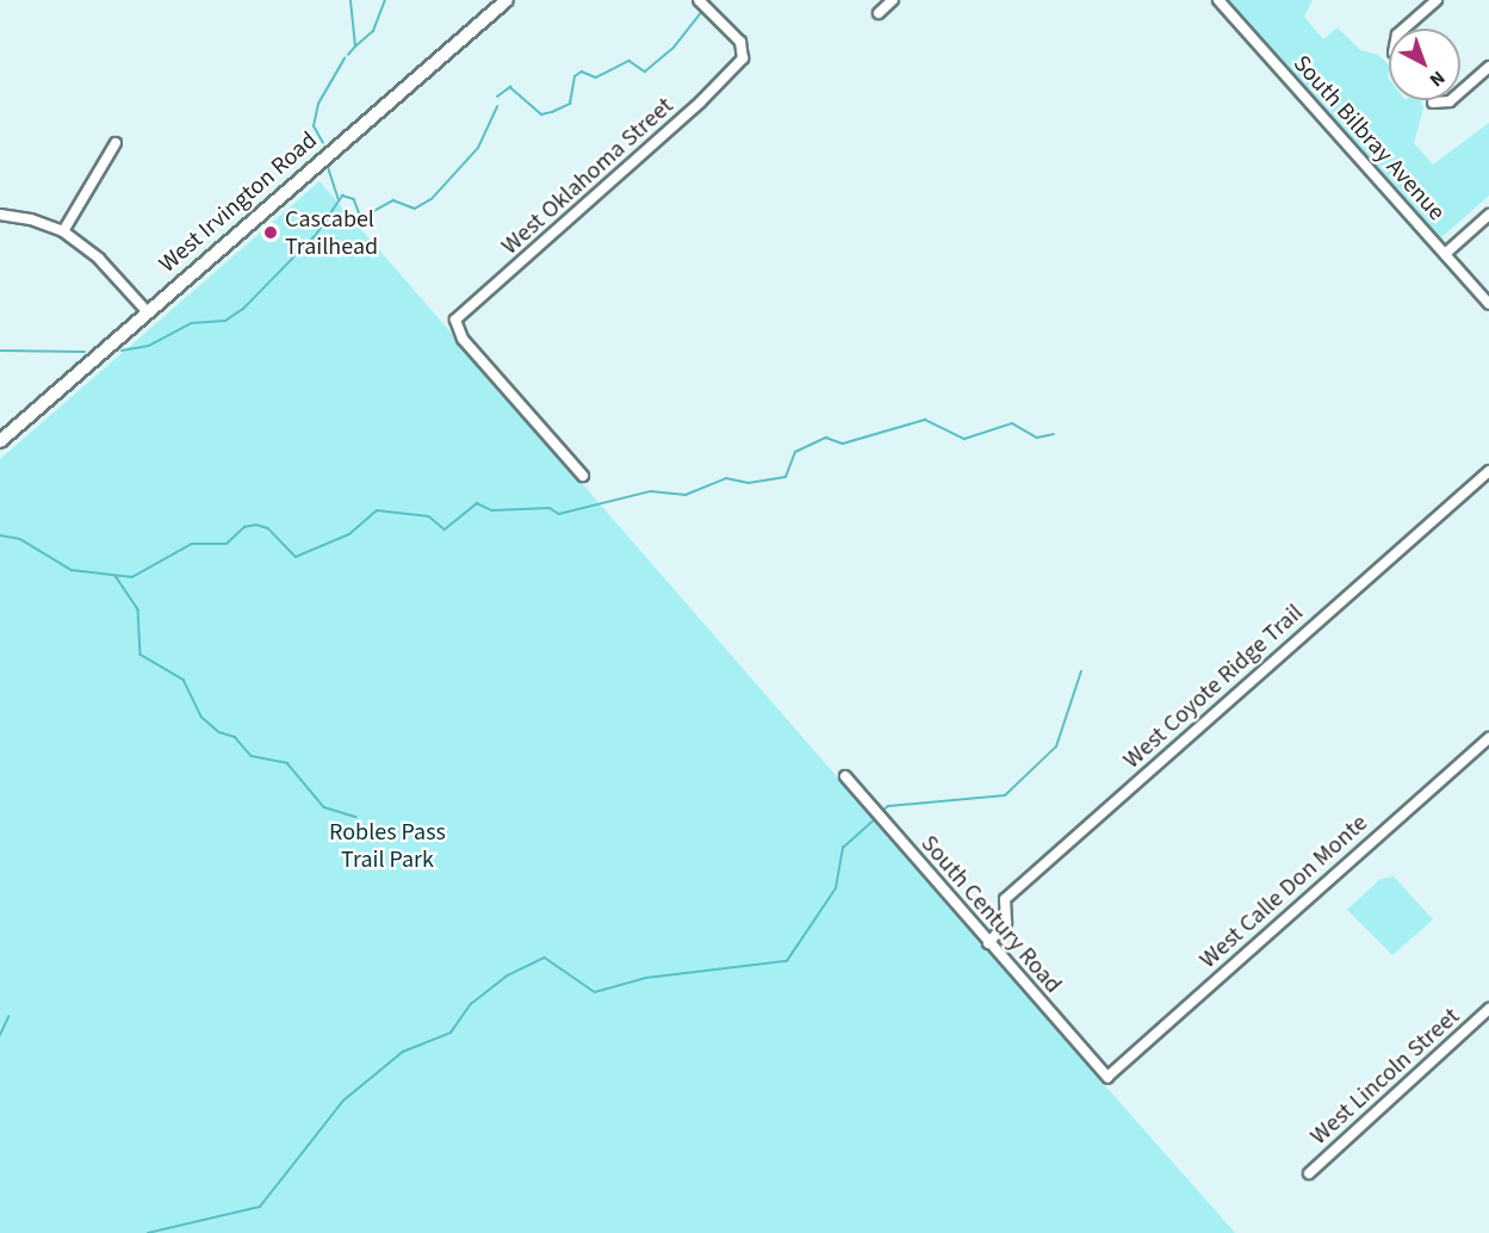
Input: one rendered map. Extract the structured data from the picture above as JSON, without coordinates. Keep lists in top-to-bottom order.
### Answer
{
  "streets": {
    "main road": ["West Irvington Road"],
    "street": [
      "South Bilbray Avenue",
      "West Oklahoma Street",
      "West Coyote Ridge Trail",
      "West Calle Don Monte",
      "South Century Road",
      "West Lincoln Street"
    ]
  },
  "crossings": [
    ["West Coyote Ridge Trail", "South Century Road"],
    ["West Calle Don Monte", "South Century Road"]
  ],
  "parks": ["Robles Pass Trail Park"],
  "places": ["Cascabel Trailhead"],
  "north": "bottom right"
}
